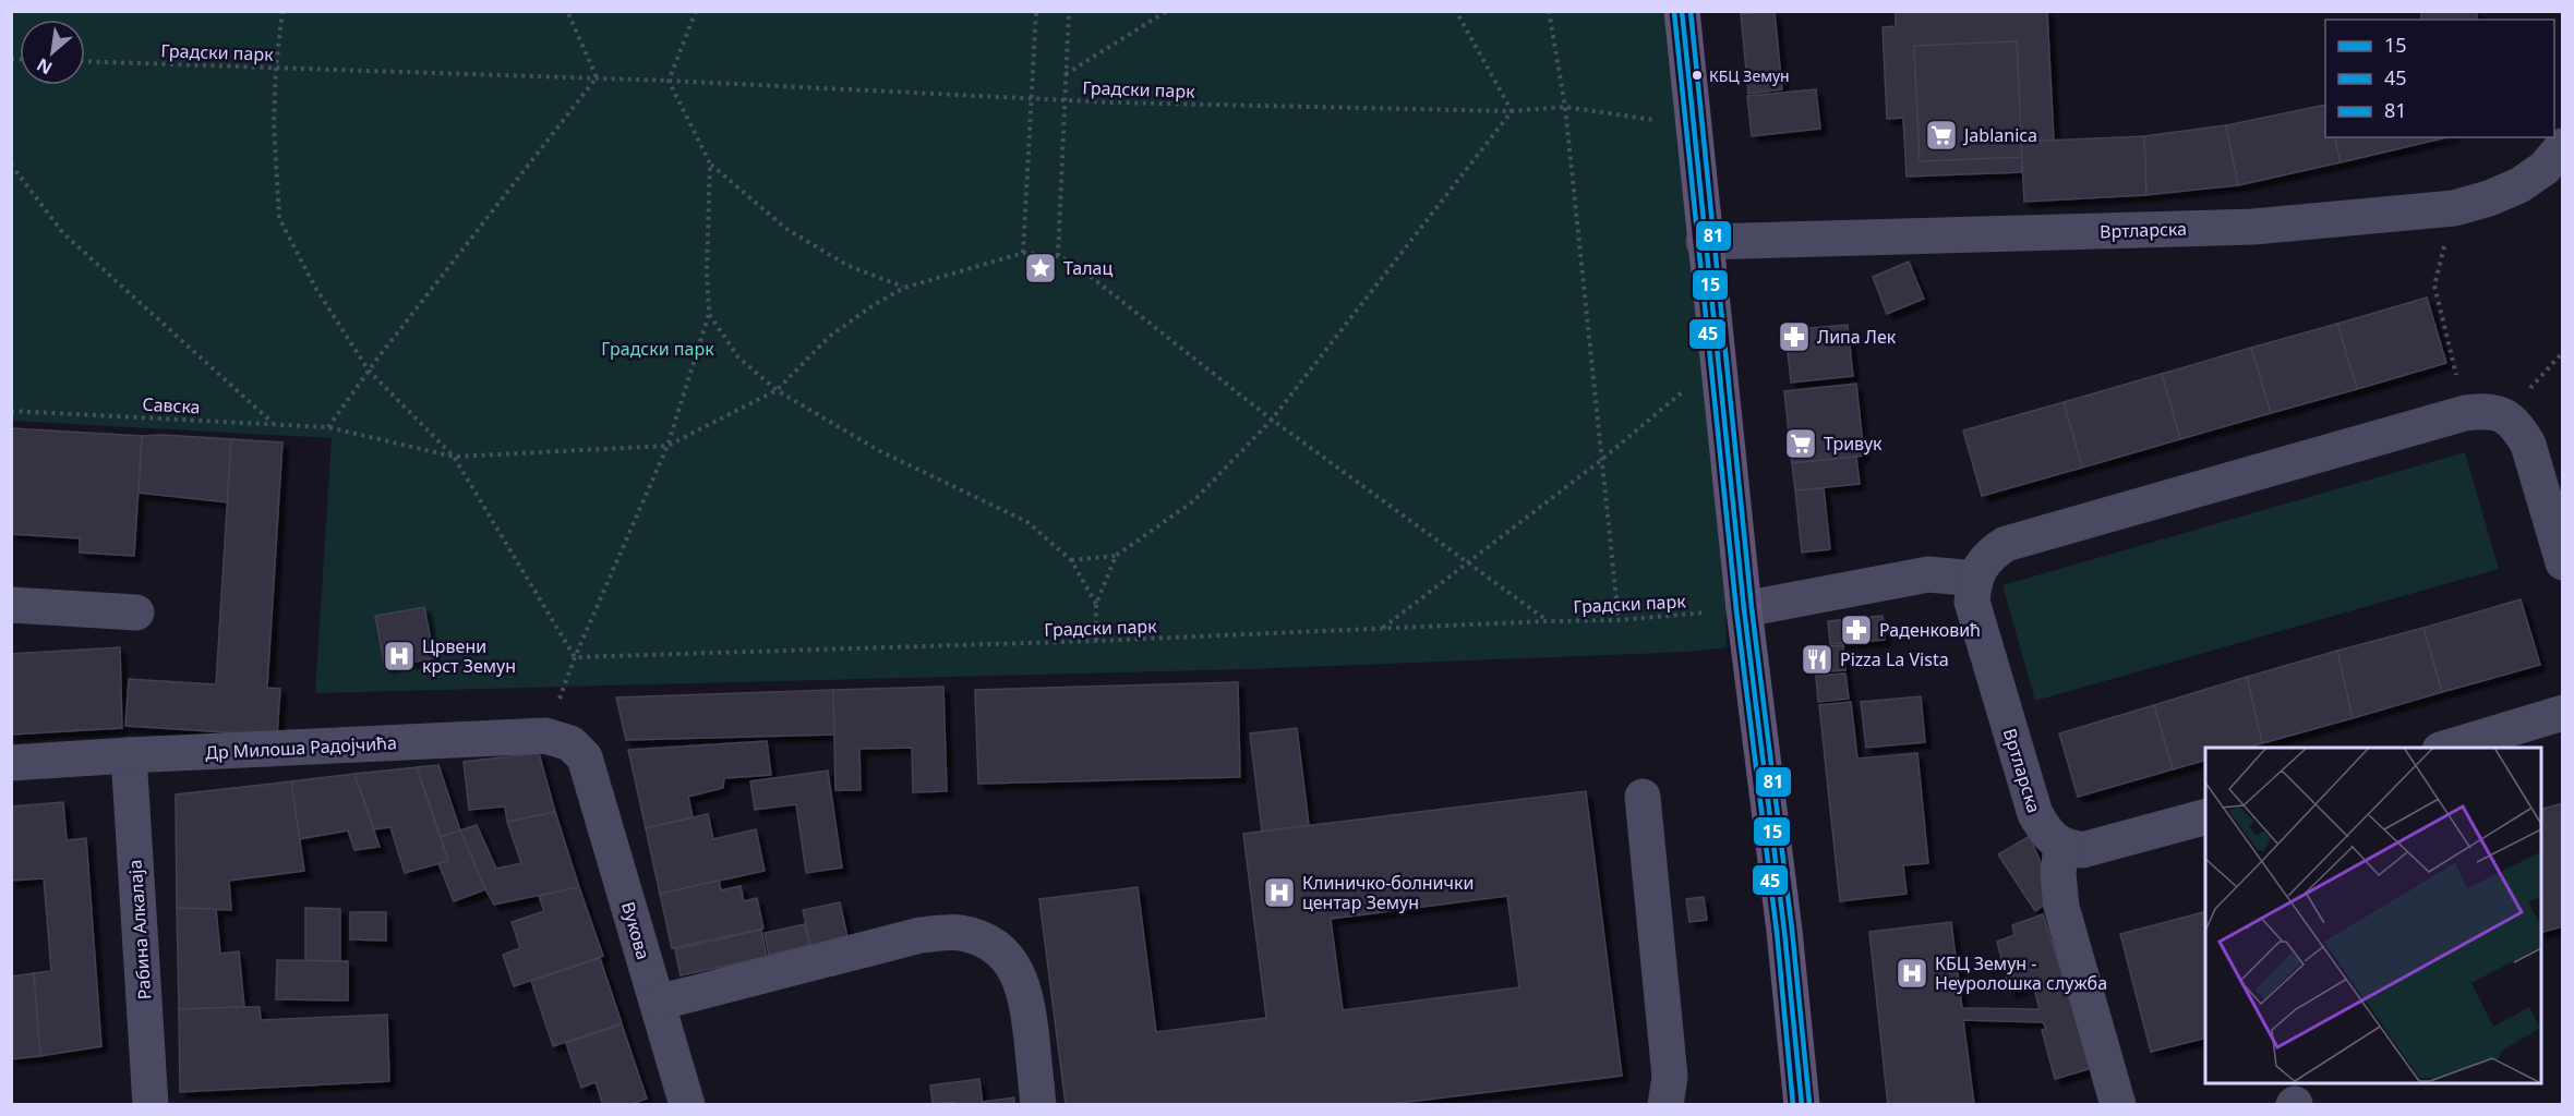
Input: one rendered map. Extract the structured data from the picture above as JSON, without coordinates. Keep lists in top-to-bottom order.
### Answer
{
  "streets": {
    "street": [
      "Вртларска",
      "Др Милоша Радојчића",
      "Рабина Алкалаја",
      "Вукова"
    ],
    "path": ["Градски парк", "Савска"]
  },
  "crossings": [
    ["Др Милоша Радојчића", "Рабина Алкалаја"],
    ["Др Милоша Радојчића", "Вукова"]
  ],
  "parks": ["Градски парк"],
  "places": {
    "other": ["КБЦ Земун"],
    "supermarket": ["Jablanica", "Тривук"],
    "place": ["Талац"],
    "pharmacy": ["Липа Лек", "Раденковић"],
    "hospital": ["Црвени крст Земун", "Клиничко-болнички центар Земун", "КБЦ Земун - Неуролошка служба"],
    "restaurant": ["Pizza La Vista"]
  },
  "lines": ["transit line 15", "transit line 81", "transit line 45"],
  "legend": ["15", "45", "81"],
  "north": "bottom left"
}
